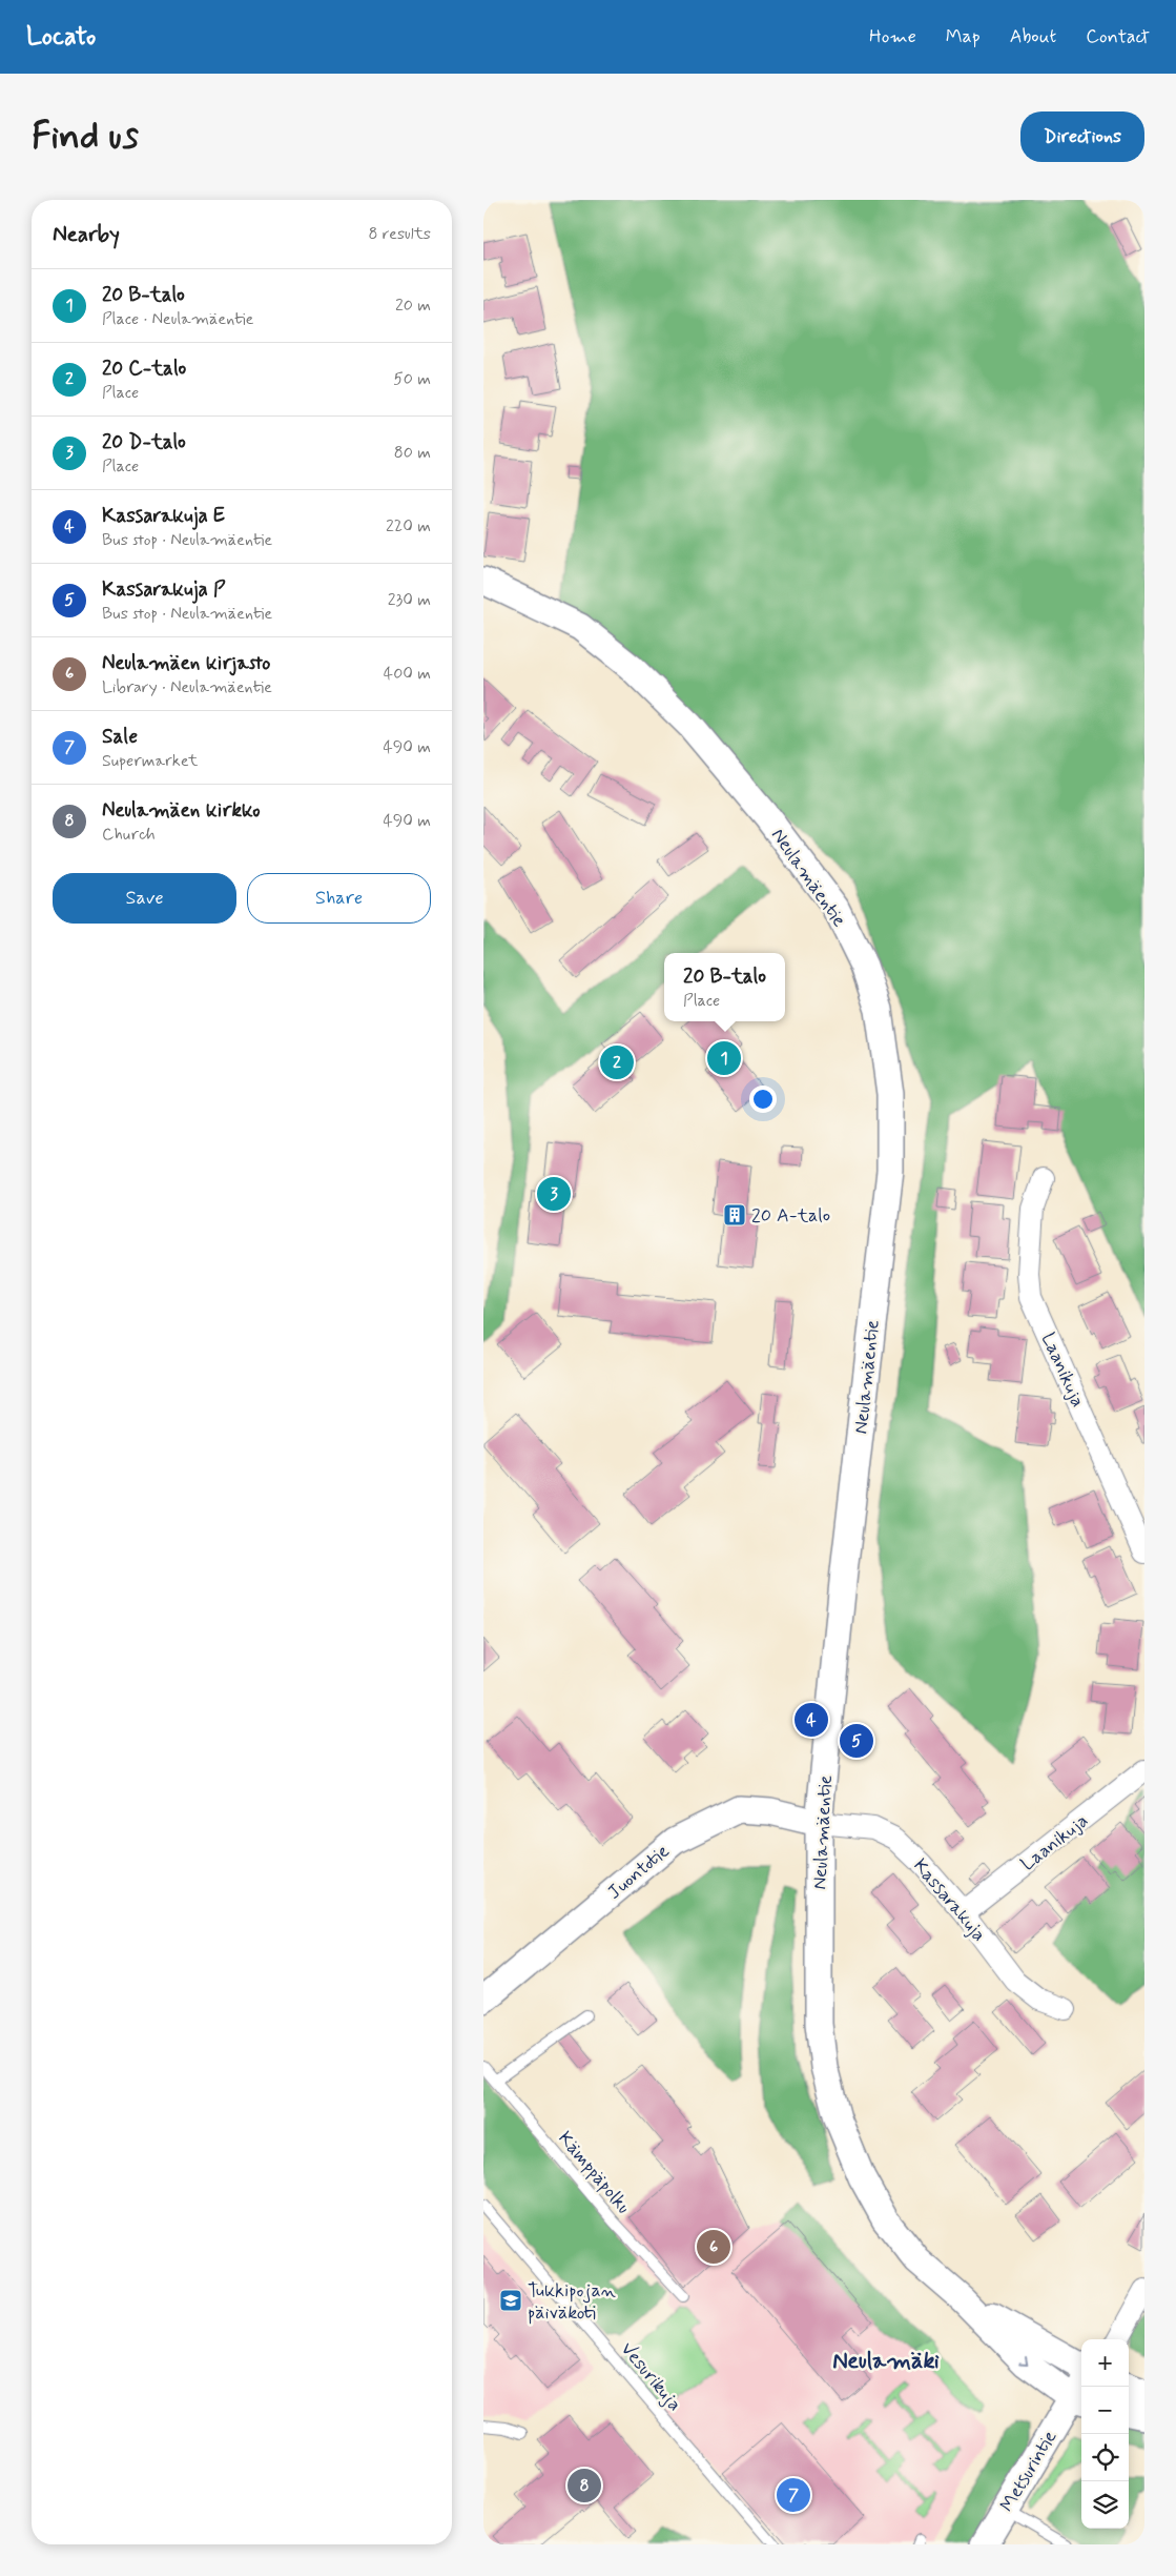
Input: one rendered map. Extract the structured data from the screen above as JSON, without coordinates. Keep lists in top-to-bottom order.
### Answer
{
  "streets": {
    "street": [
      "Neulamäentie",
      "Laanikuja",
      "Juontotie",
      "Kassarakuja",
      "Metsurintie"
    ],
    "lane": ["Kämppäpolku", "Vesurikuja"]
  },
  "crossings": [
    ["Neulamäentie", "Juontotie"],
    ["Neulamäentie", "Kassarakuja"],
    ["Neulamäentie", "Metsurintie"],
    ["Laanikuja", "Kassarakuja"],
    ["Juontotie", "Kassarakuja"]
  ],
  "districts": ["Neulamäki"],
  "places": {
    "building": ["20 A-talo"],
    "school or university": ["Tukkipojan päiväkoti"]
  },
  "page": {
    "header": "Locato",
    "nav": [
      "Home",
      "Map",
      "About",
      "Contact"
    ],
    "buttons": [
      "Directions",
      ["Save", "Share"]
    ],
    "title": "Find us",
    "heading": ["Nearby", "8 results"],
    "list": [
      {
        "mark": "1",
        "name": "20 B-talo",
        "note": "Place · Neulamäentie",
        "value": "20 m"
      },
      {
        "mark": "2",
        "name": "20 C-talo",
        "note": "Place",
        "value": "50 m"
      },
      {
        "mark": "3",
        "name": "20 D-talo",
        "note": "Place",
        "value": "80 m"
      },
      {
        "mark": "4",
        "name": "Kassarakuja E",
        "note": "Bus stop · Neulamäentie",
        "value": "220 m"
      },
      {
        "mark": "5",
        "name": "Kassarakuja P",
        "note": "Bus stop · Neulamäentie",
        "value": "230 m"
      },
      {
        "mark": "6",
        "name": "Neulamäen kirjasto",
        "note": "Library · Neulamäentie",
        "value": "400 m"
      },
      {
        "mark": "7",
        "name": "Sale",
        "note": "Supermarket",
        "value": "490 m"
      },
      {
        "mark": "8",
        "name": "Neulamäen kirkko",
        "note": "Church",
        "value": "490 m"
      }
    ],
    "popup": ["20 B-talo", "Place"],
    "pins": [
      "1",
      "2",
      "3",
      "4",
      "5",
      "6",
      "8",
      "7"
    ],
    "map_buttons": ["+", "−"]
  }
}
